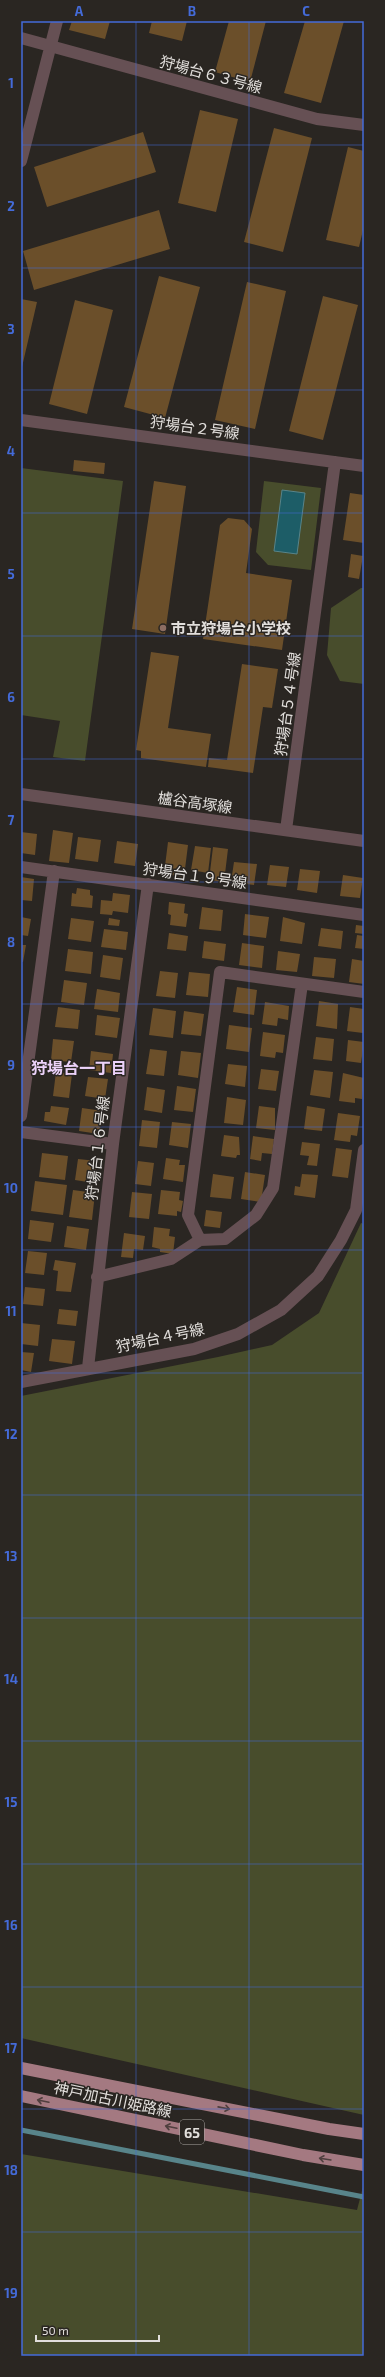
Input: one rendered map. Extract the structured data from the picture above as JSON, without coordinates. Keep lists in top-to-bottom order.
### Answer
{
  "streets": {
    "main road": ["神戸加古川姫路線", "65"],
    "street": [
      "狩場台６３号線",
      "狩場台２号線",
      "狩場台５４号線",
      "櫨谷高塚線",
      "狩場台１９号線",
      "狩場台１６号線",
      "狩場台４号線"
    ]
  },
  "crossings": [
    ["狩場台２号線", "狩場台５４号線"],
    ["狩場台５４号線", "櫨谷高塚線"],
    ["狩場台１９号線", "狩場台１６号線"],
    ["狩場台１６号線", "狩場台４号線"]
  ],
  "districts": ["狩場台一丁目"],
  "places": ["市立狩場台小学校"],
  "scale_bar": "50 m",
  "grid": {
    "columns": ["A", "B", "C"],
    "rows": [
      "1",
      "2",
      "3",
      "4",
      "5",
      "6",
      "7",
      "8",
      "9",
      "10",
      "11",
      "12",
      "13",
      "14",
      "15",
      "16",
      "17",
      "18",
      "19"
    ]
  }
}
